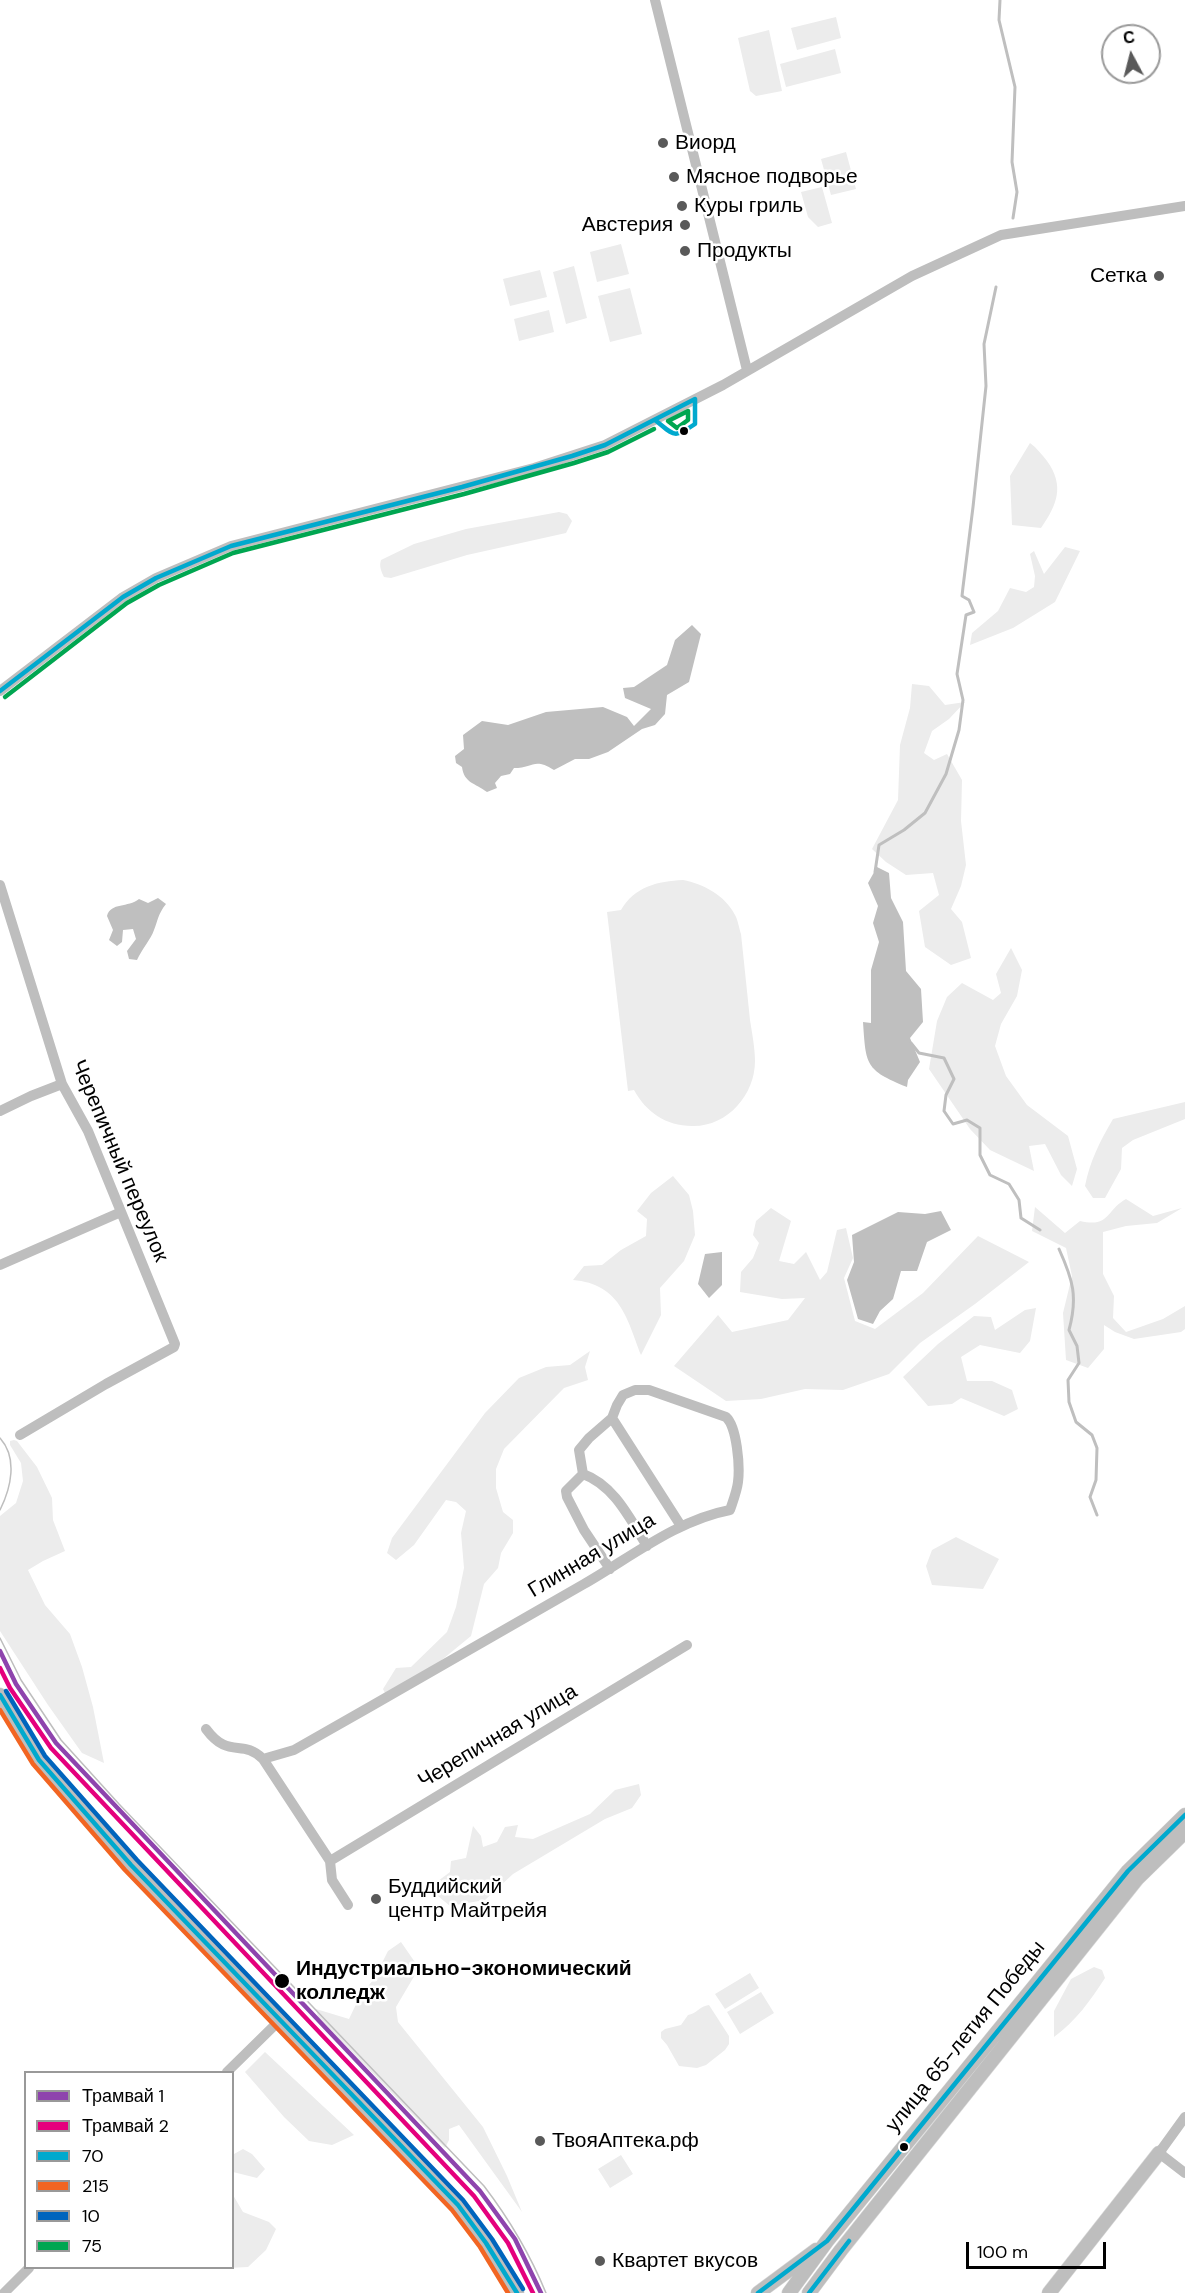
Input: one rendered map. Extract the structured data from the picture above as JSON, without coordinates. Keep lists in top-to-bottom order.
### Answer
{
  "streets": {
    "main road": ["улица 65-летия Победы"],
    "street": ["Черепичный переулок", "Глинная улица", "Черепичная улица"]
  },
  "places": [
    "Виорд",
    "Мясное подворье",
    "Куры гриль",
    "Австерия",
    "Продукты",
    "Сетка",
    "Буддийский центр Майтрейя",
    "Индустриально-экономический колледж",
    "ТвояАптека.рф",
    "Квартет вкусов"
  ],
  "lines": [
    "transit line 70",
    "transit line 75",
    "tram line 1",
    "tram line 2",
    "transit line 10",
    "transit line 215"
  ],
  "legend": [
    "Трамвай 1",
    "Трамвай 2",
    "70",
    "215",
    "10",
    "75"
  ],
  "scale_bar": "100 m",
  "north": "top"
}
